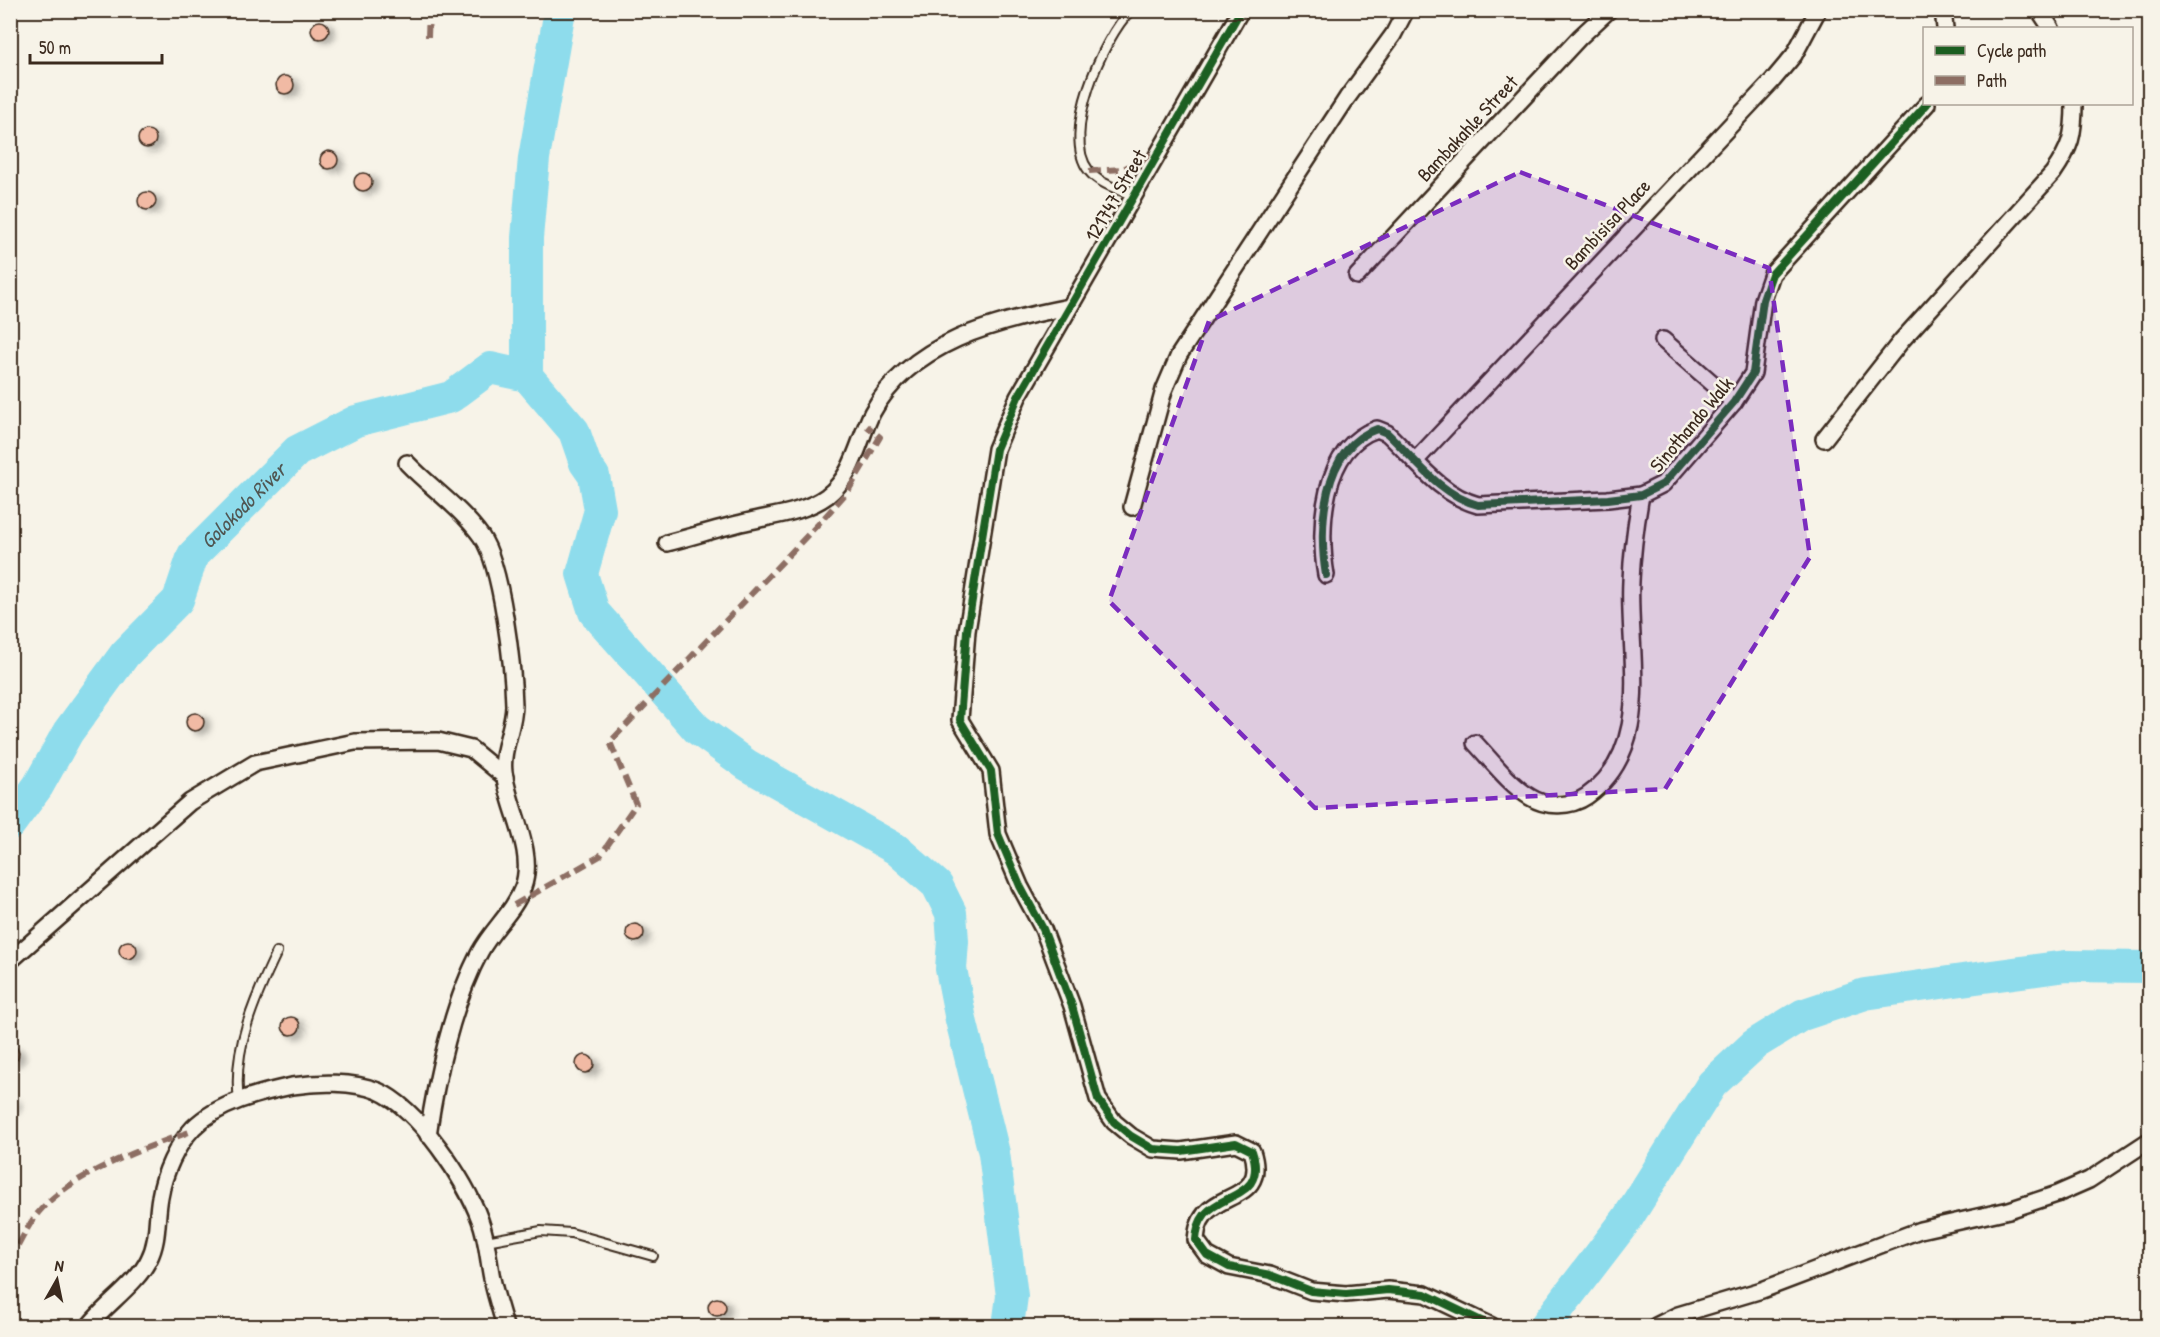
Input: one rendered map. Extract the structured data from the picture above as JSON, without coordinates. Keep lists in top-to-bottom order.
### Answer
{
  "streets": {
    "street": [
      "Bambakahle Street",
      "121747 Street",
      "Bambisisa Place",
      "Sinothando Walk"
    ]
  },
  "crossings": [
    ["Bambisisa Place", "Sinothando Walk"]
  ],
  "water": ["Golokodo River"],
  "legend": ["Cycle path", "Path"],
  "scale_bar": "50 m",
  "north": "top"
}
